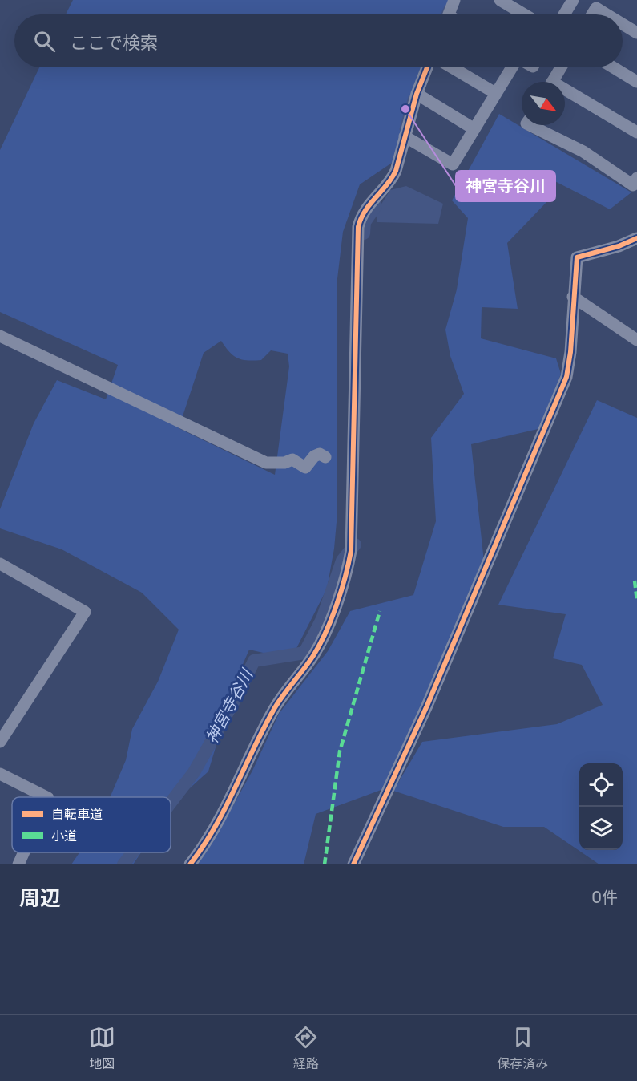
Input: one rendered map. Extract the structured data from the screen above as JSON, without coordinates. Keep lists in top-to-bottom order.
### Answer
{
  "water": ["神宮寺谷川"],
  "places": ["神宮寺谷川"],
  "legend": ["自転車道", "小道"],
  "north": "bottom right",
  "page": {
    "search": "ここで検索",
    "heading": ["周辺", "0件"],
    "nav": ["地図", "経路", "保存済み"]
  }
}
